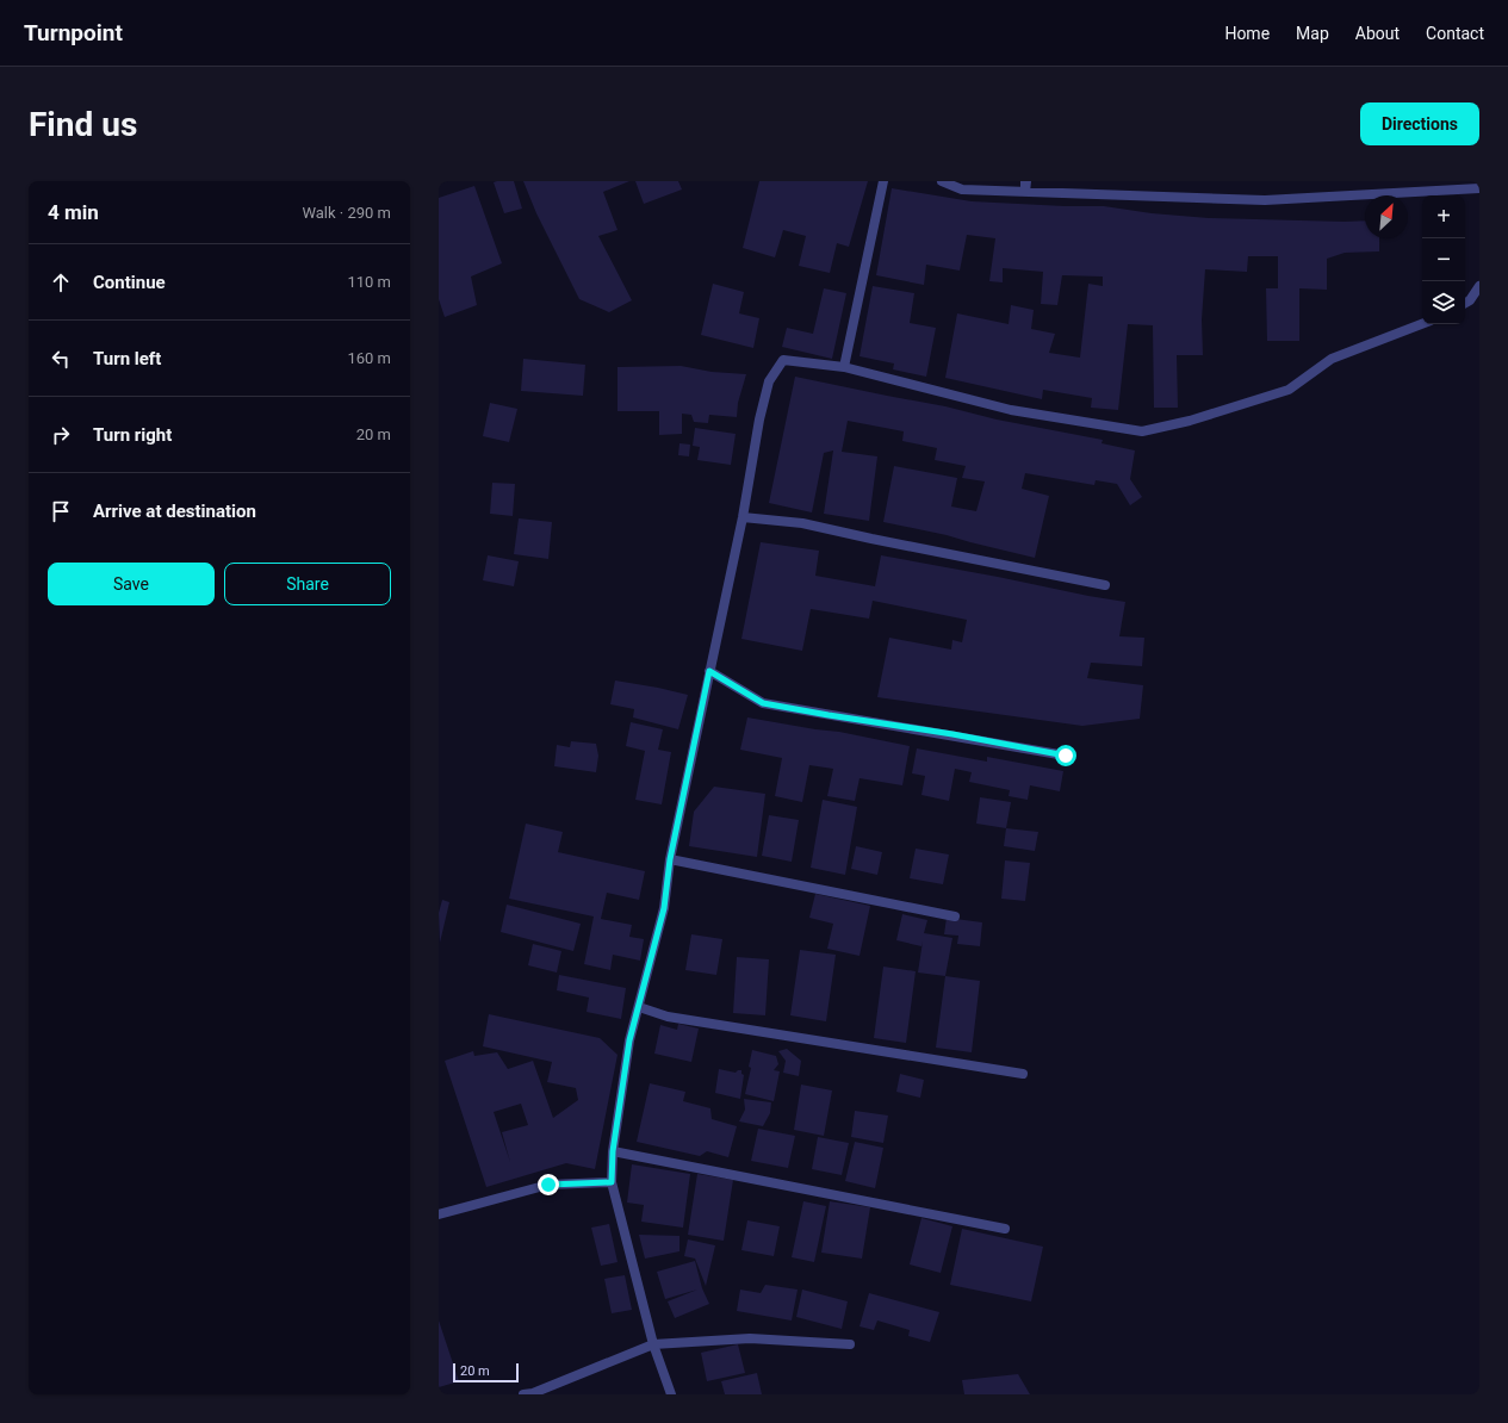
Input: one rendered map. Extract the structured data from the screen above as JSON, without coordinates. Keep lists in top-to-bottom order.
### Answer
{
  "scale_bar": "20 m",
  "north": "top right",
  "page": {
    "header": "Turnpoint",
    "nav": [
      "Home",
      "Map",
      "About",
      "Contact"
    ],
    "buttons": [
      "Directions",
      ["Save", "Share"]
    ],
    "title": "Find us",
    "heading": ["4 min", "Walk · 290 m"],
    "map_buttons": ["+", "−"],
    "list": [
      ["Continue", "110 m"],
      ["Turn left", "160 m"],
      ["Turn right", "20 m"],
      "Arrive at destination"
    ],
    "scale": "20 m"
  }
}
